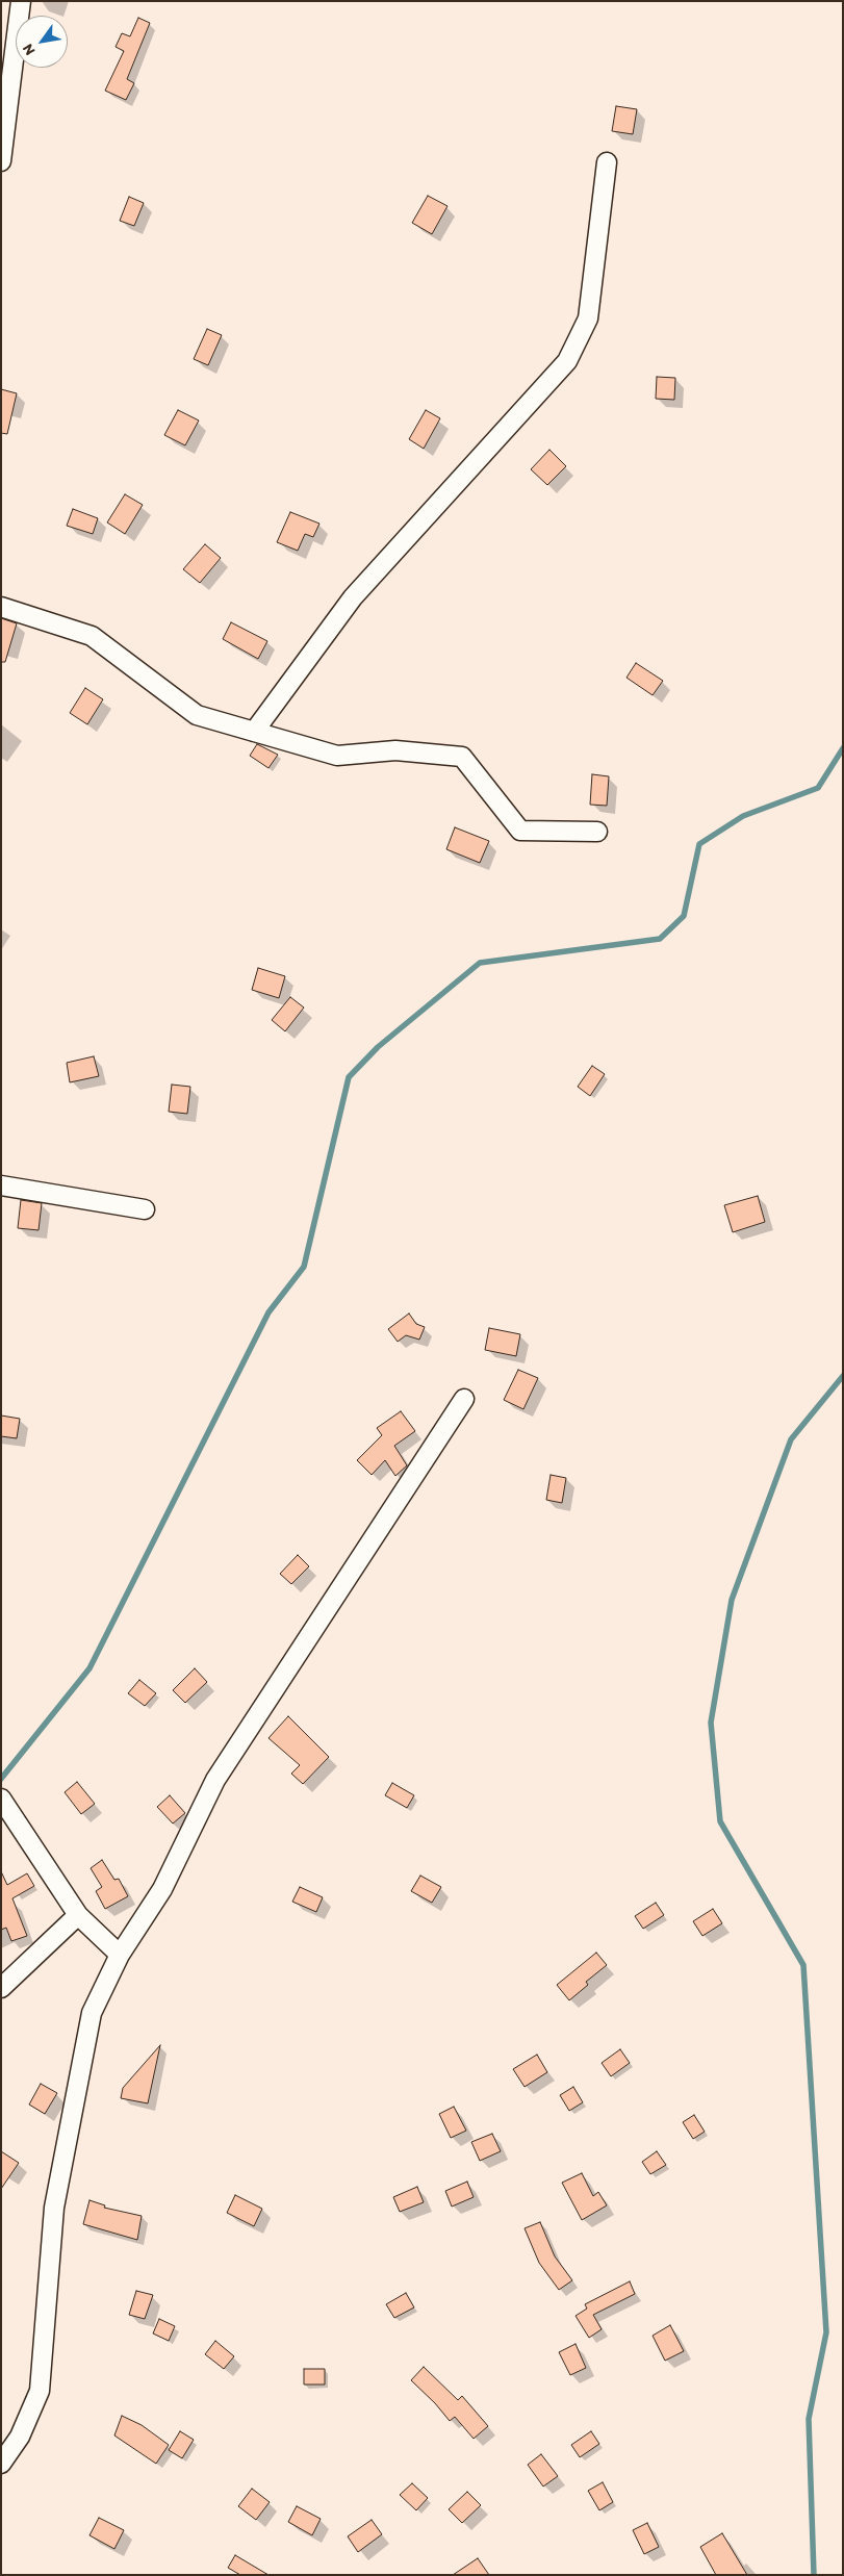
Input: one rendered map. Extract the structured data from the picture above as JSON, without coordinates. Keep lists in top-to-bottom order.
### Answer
{
  "north": "bottom left"
}
